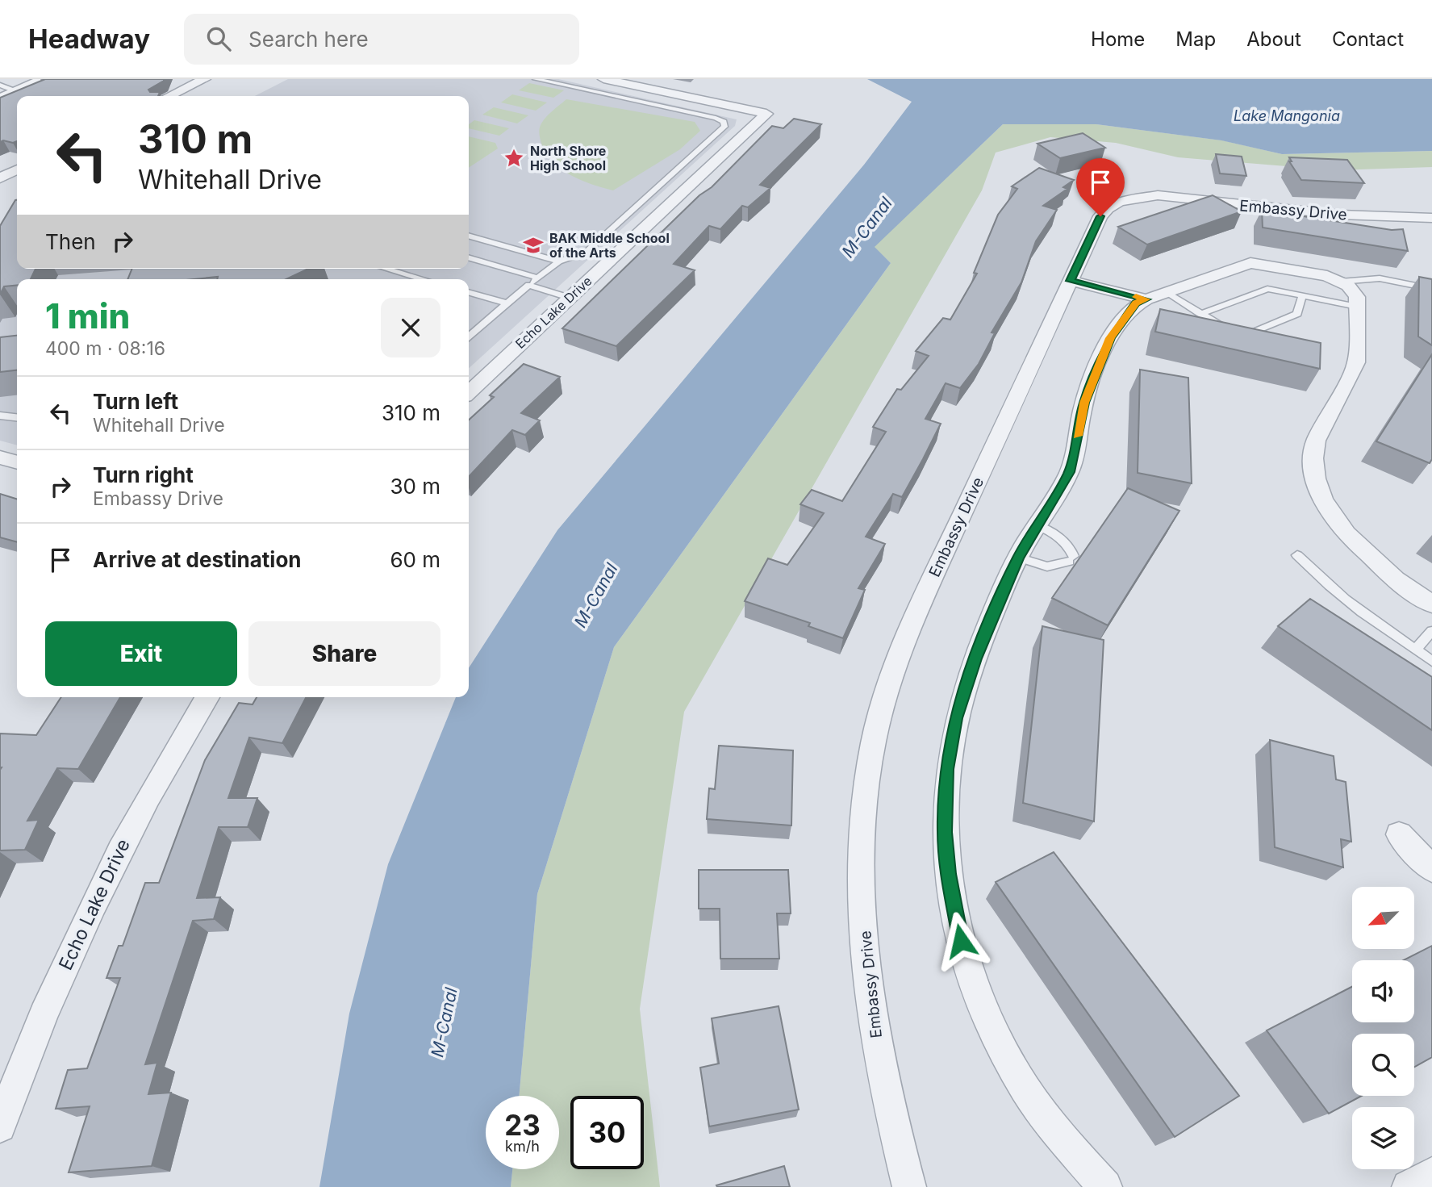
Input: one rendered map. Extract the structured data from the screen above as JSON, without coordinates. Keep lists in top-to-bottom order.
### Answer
{
  "streets": {
    "street": ["Embassy Drive", "Echo Lake Drive"]
  },
  "water": ["Lake Mangonia", "M-Canal"],
  "places": {
    "place": ["North Shore High School"],
    "school or university": ["BAK Middle School of the Arts"]
  },
  "north": "bottom left",
  "page": {
    "header": "Headway",
    "search": "Search here",
    "nav": [
      "Home",
      "Map",
      "About",
      "Contact"
    ],
    "turn": ["310 m", "Whitehall Drive"],
    "then": "Then",
    "heading": ["1 min", "400 m · 08:16"],
    "list": [
      {
        "name": "Turn left",
        "note": "Whitehall Drive",
        "value": "310 m"
      },
      {
        "name": "Turn right",
        "note": "Embassy Drive",
        "value": "30 m"
      },
      {
        "name": "Arrive at destination",
        "value": "60 m"
      }
    ],
    "buttons": ["Exit", "Share"],
    "speed": "23 km/h",
    "limit": "30"
  }
}
